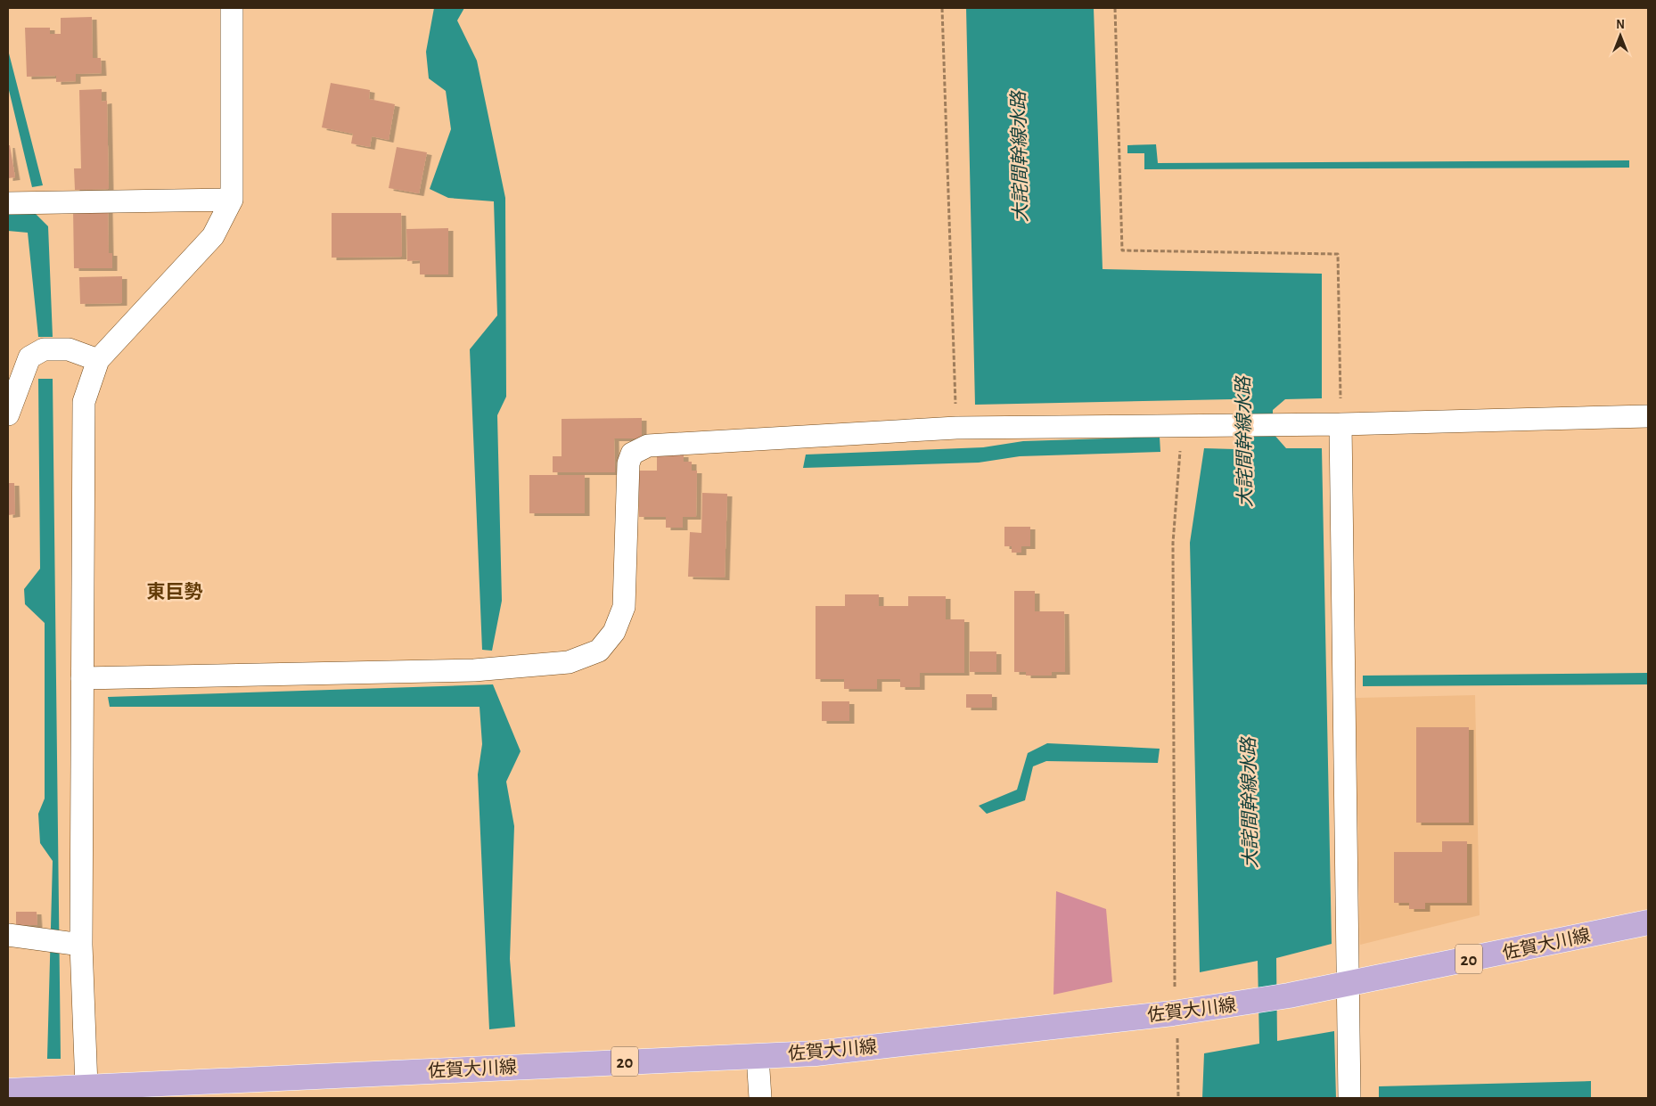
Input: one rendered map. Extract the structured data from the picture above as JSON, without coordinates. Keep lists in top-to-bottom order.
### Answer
{
  "streets": {
    "main road": ["佐賀大川線", "20"]
  },
  "districts": ["東巨勢"],
  "water": ["大詫間幹線水路"],
  "north": "top"
}
